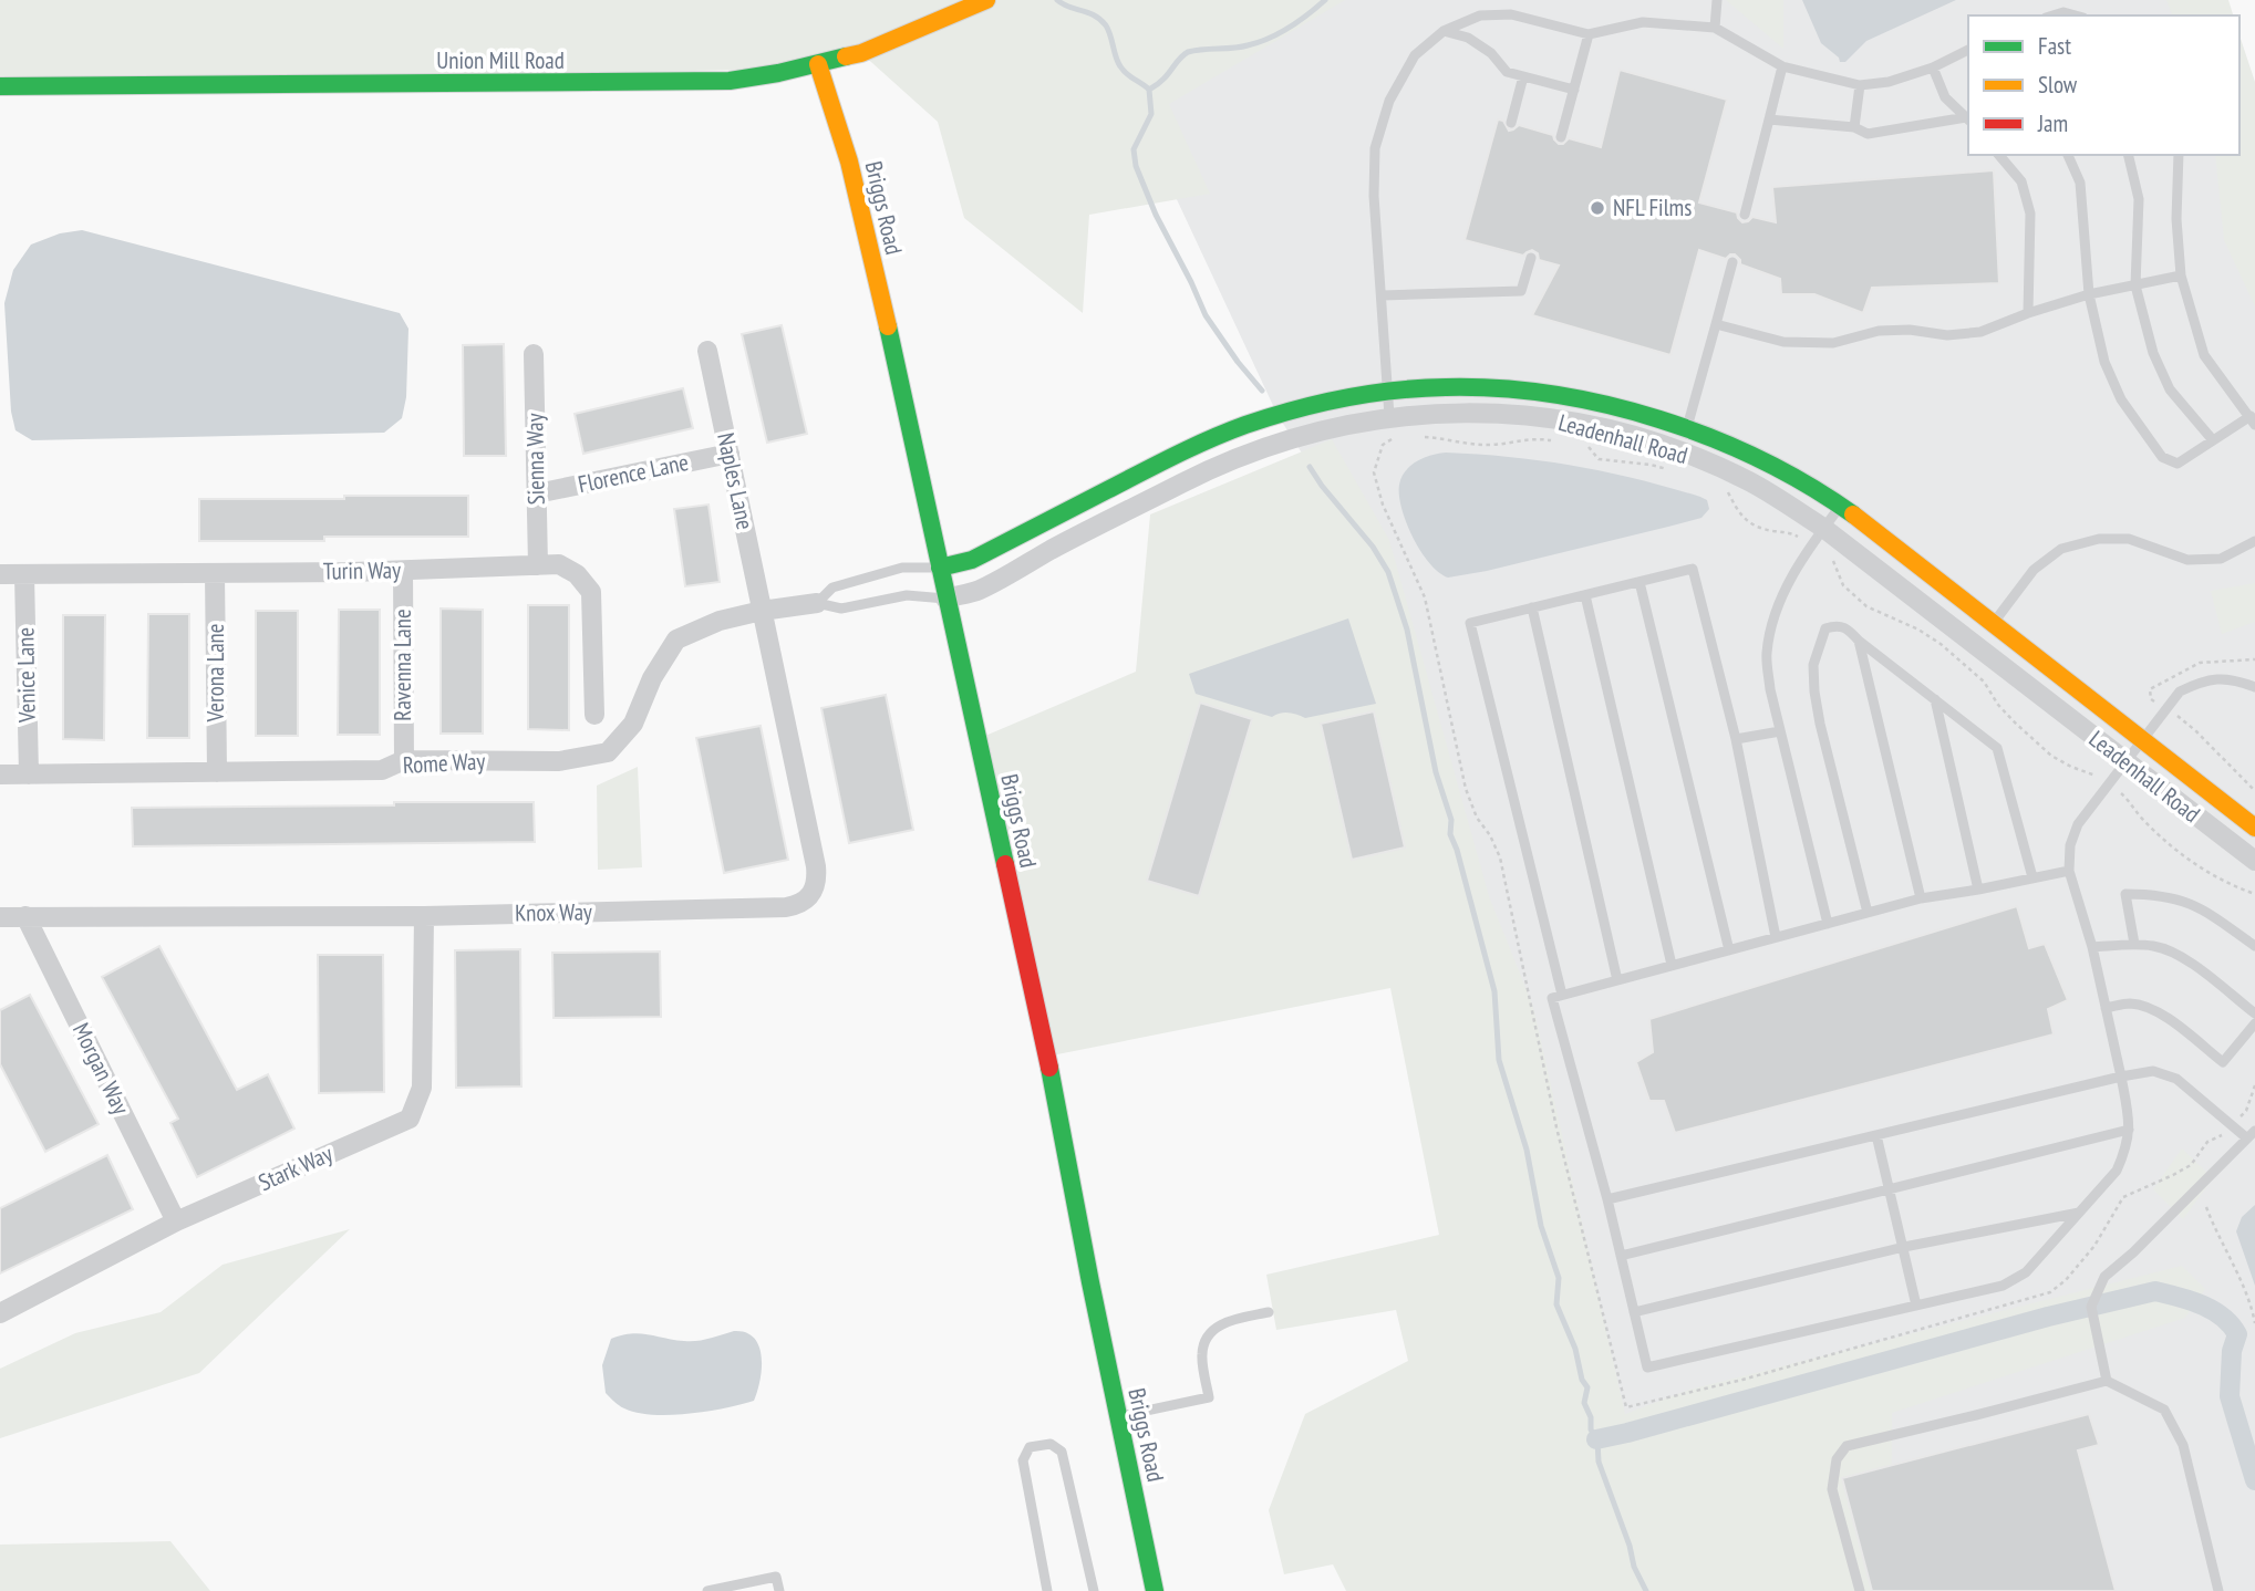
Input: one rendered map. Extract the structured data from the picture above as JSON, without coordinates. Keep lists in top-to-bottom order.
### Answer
{
  "streets": {
    "street": [
      "Union Mill Road",
      "Briggs Road",
      "Leadenhall Road",
      "Sienna Way",
      "Florence Lane",
      "Naples Lane",
      "Turin Way",
      "Ravenna Lane",
      "Verona Lane",
      "Venice Lane",
      "Rome Way",
      "Knox Way",
      "Morgan Way",
      "Stark Way"
    ]
  },
  "crossings": [
    ["Union Mill Road", "Briggs Road"],
    ["Briggs Road", "Leadenhall Road"],
    ["Sienna Way", "Florence Lane"],
    ["Sienna Way", "Turin Way"],
    ["Florence Lane", "Naples Lane"],
    ["Naples Lane", "Rome Way"],
    ["Naples Lane", "Knox Way"],
    ["Turin Way", "Ravenna Lane"],
    ["Turin Way", "Verona Lane"],
    ["Turin Way", "Venice Lane"],
    ["Ravenna Lane", "Rome Way"],
    ["Verona Lane", "Rome Way"],
    ["Venice Lane", "Rome Way"],
    ["Rome Way", "Knox Way"],
    ["Knox Way", "Morgan Way"],
    ["Knox Way", "Stark Way"],
    ["Morgan Way", "Stark Way"]
  ],
  "places": ["NFL Films"],
  "legend": ["Fast", "Slow", "Jam"]
}
